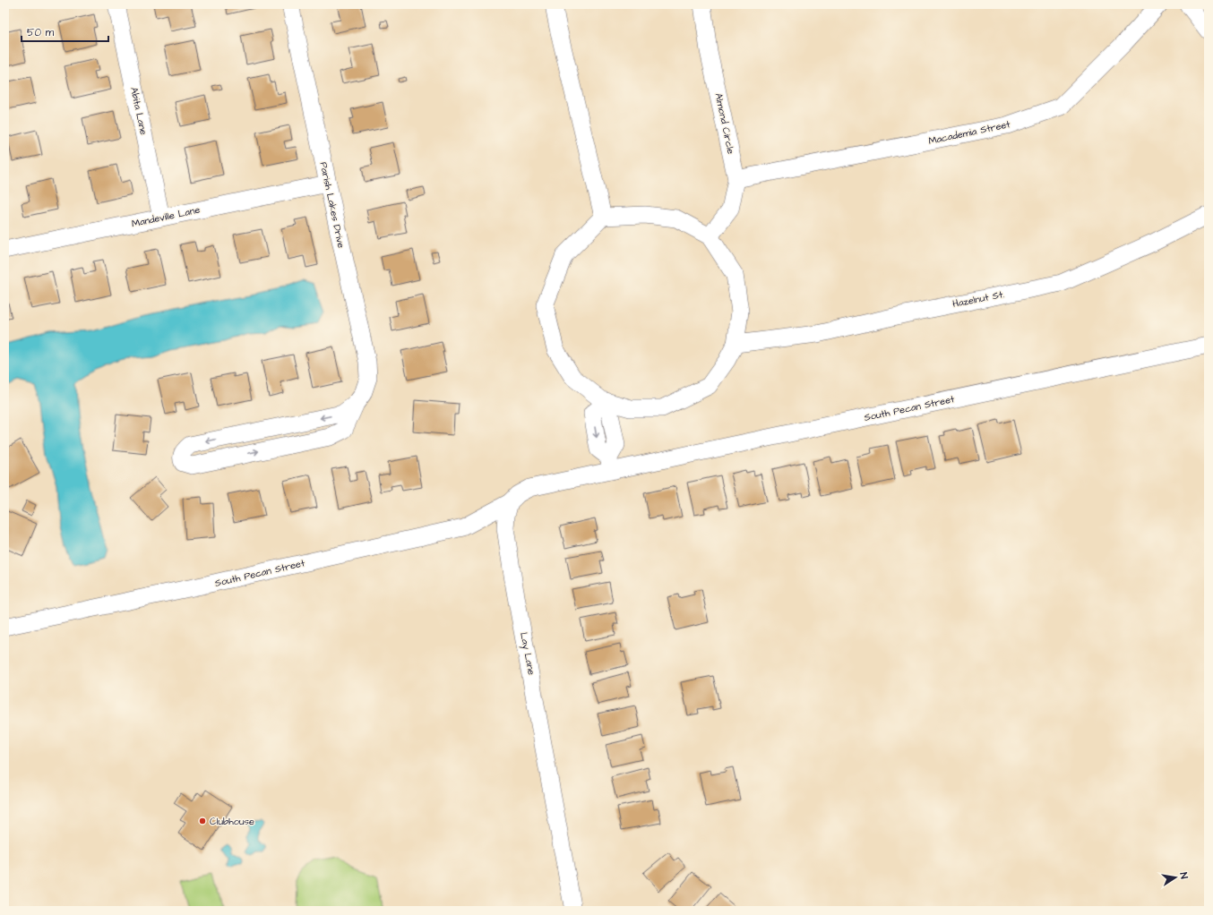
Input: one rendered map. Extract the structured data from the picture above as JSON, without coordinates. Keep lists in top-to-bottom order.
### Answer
{
  "streets": {
    "street": [
      "Abita Lane",
      "Almond Circle",
      "Macademia Street",
      "Parish Lakes Drive",
      "Mandeville Lane",
      "Hazelnut St.",
      "South Pecan Street",
      "Lay Lane"
    ]
  },
  "crossings": [
    ["Abita Lane", "Mandeville Lane"],
    ["Almond Circle", "Macademia Street"],
    ["Parish Lakes Drive", "Mandeville Lane"],
    ["South Pecan Street", "Lay Lane"]
  ],
  "places": ["Clubhouse"],
  "scale_bar": "50 m",
  "north": "right"
}
